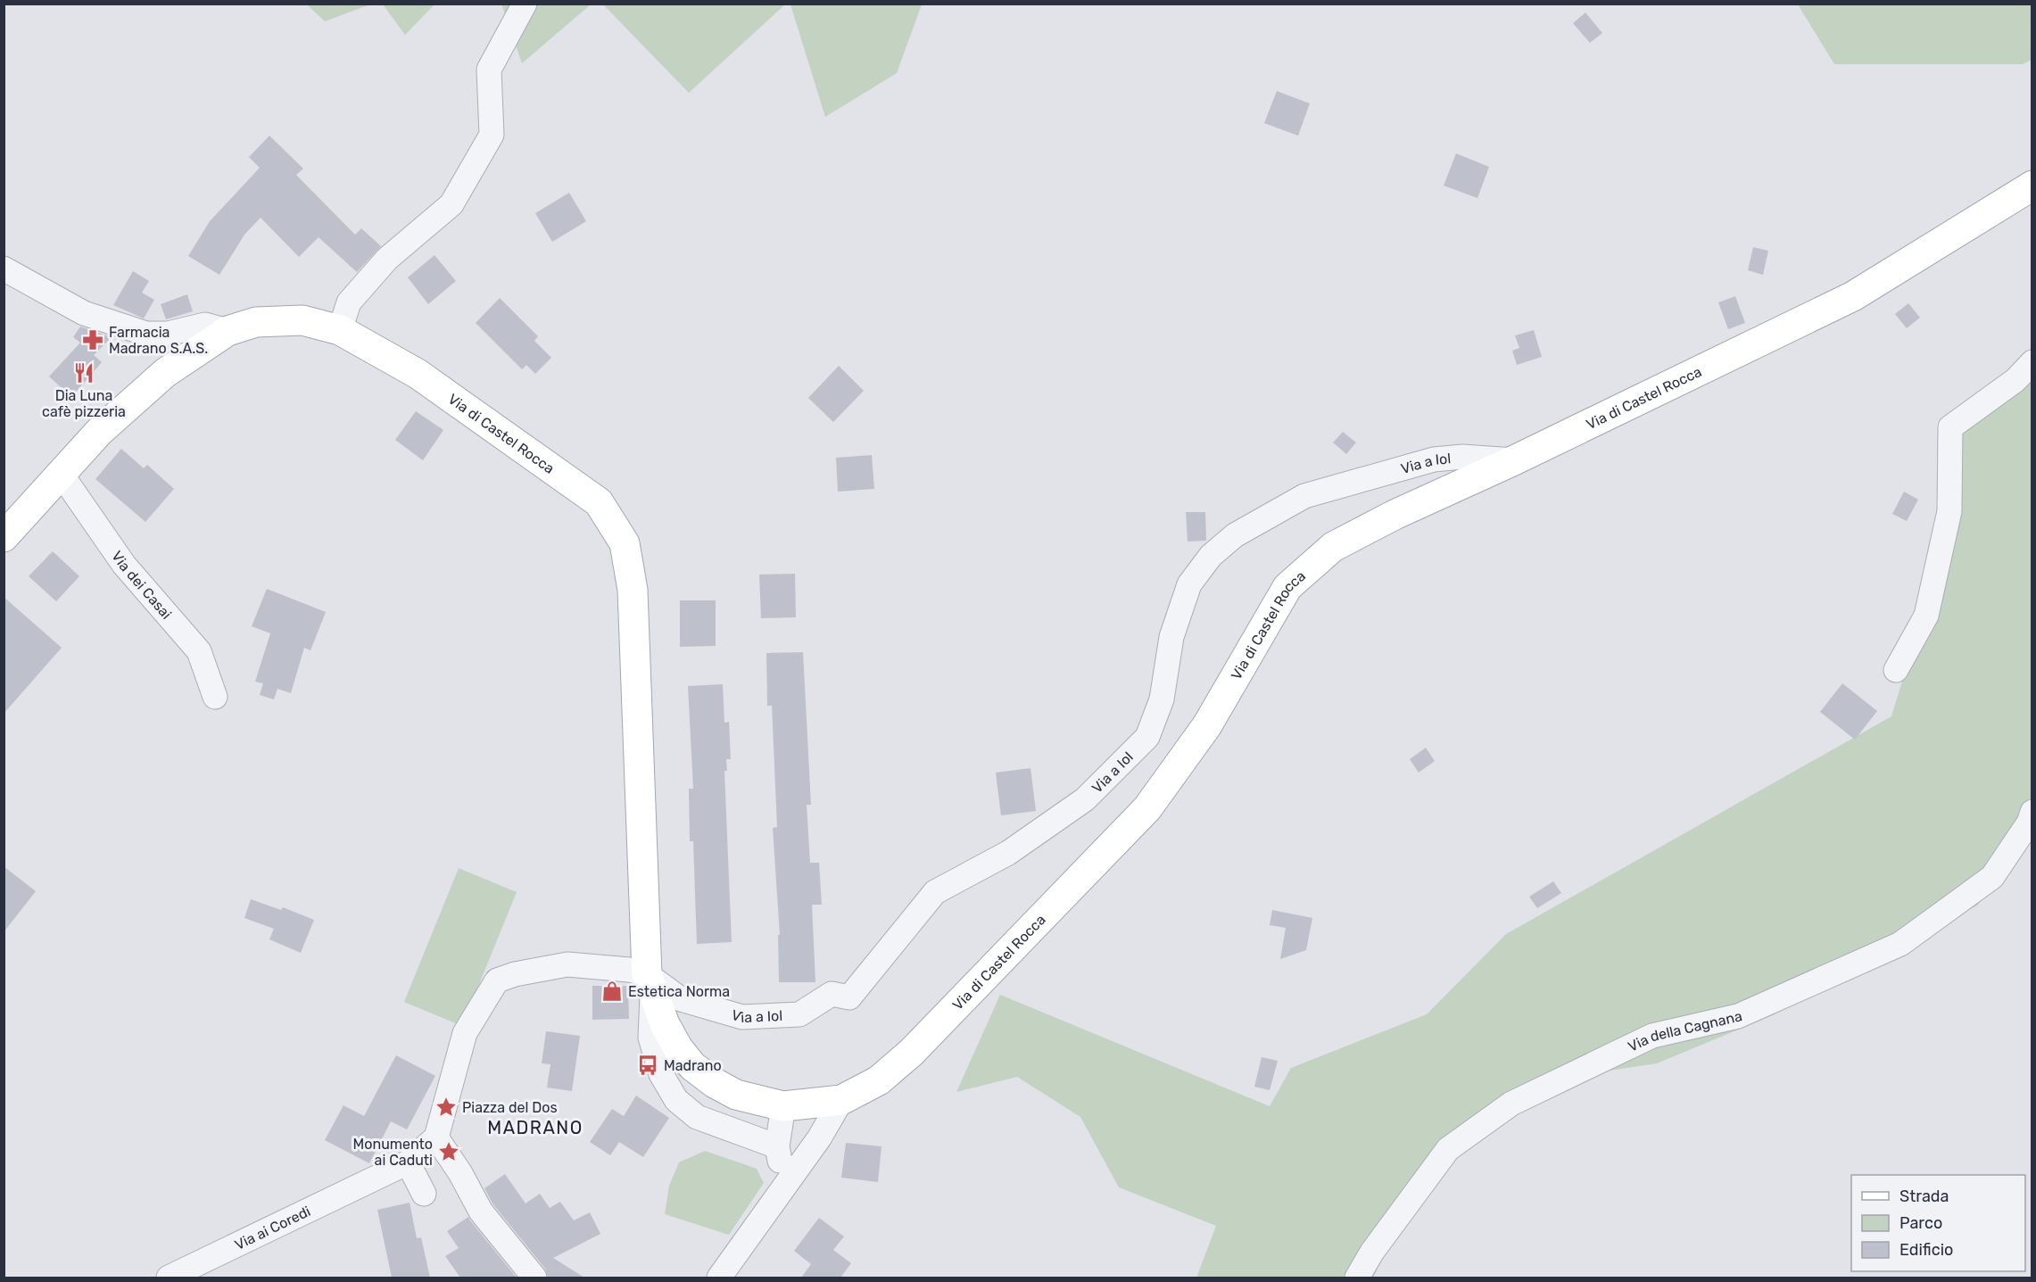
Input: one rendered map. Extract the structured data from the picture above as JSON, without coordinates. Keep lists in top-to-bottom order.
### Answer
{
  "streets": {
    "main road": ["Via di Castel Rocca"],
    "street": [
      "Via a Iol",
      "Via dei Casai",
      "Via della Cagnana",
      "Via ai Coredi"
    ]
  },
  "crossings": [
    ["Via di Castel Rocca", "Via a Iol"],
    ["Via di Castel Rocca", "Via dei Casai"]
  ],
  "districts": ["MADRANO"],
  "places": {
    "pharmacy": ["Farmacia Madrano S.A.S."],
    "restaurant": ["Dia Luna cafè pizzeria"],
    "shop": ["Estetica Norma"],
    "bus stop": ["Madrano"],
    "place": ["Piazza del Dos", "Monumento ai Caduti"]
  },
  "legend": ["Strada", "Parco", "Edificio"]
}
